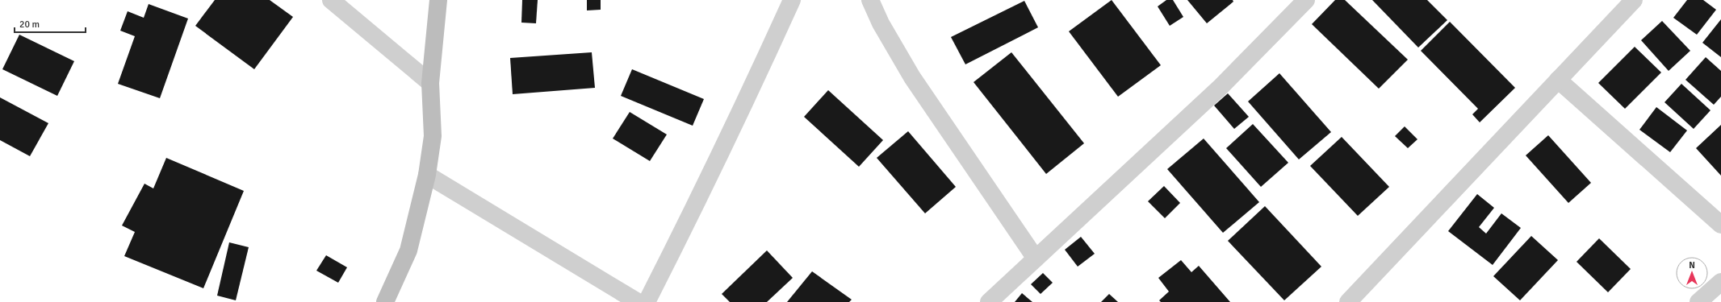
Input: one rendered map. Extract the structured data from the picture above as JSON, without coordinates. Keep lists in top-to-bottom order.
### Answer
{
  "scale_bar": "20 m",
  "north": "top"
}
